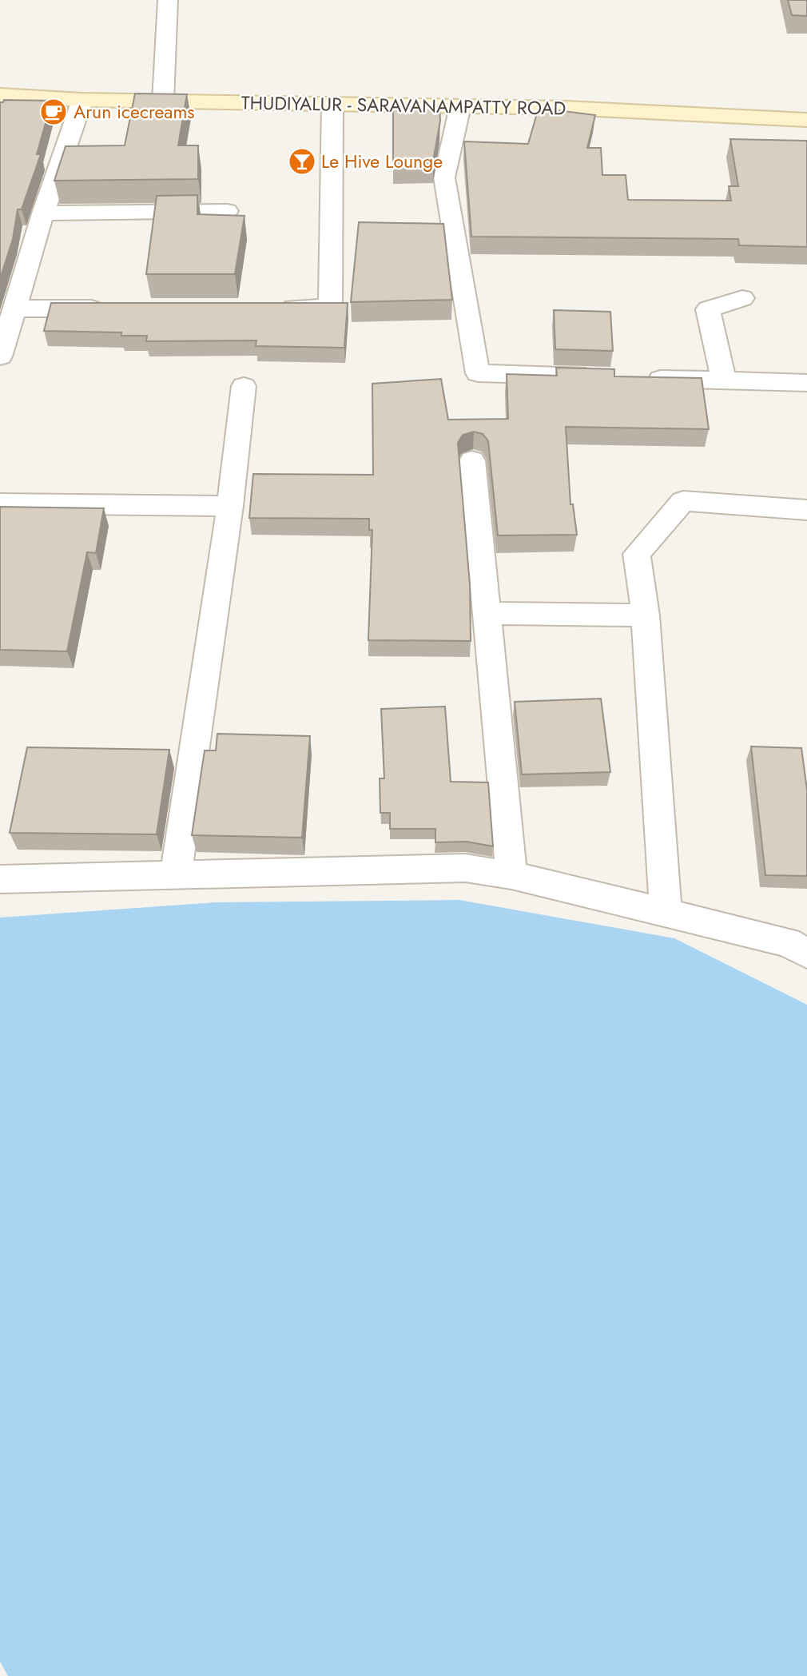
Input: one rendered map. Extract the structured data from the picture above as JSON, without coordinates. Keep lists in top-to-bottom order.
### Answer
{
  "streets": {
    "main road": ["THUDIYALUR - SARAVANAMPATTY ROAD"]
  },
  "places": {
    "cafe": ["Arun icecreams"],
    "bar": ["Le Hive Lounge"]
  }
}
